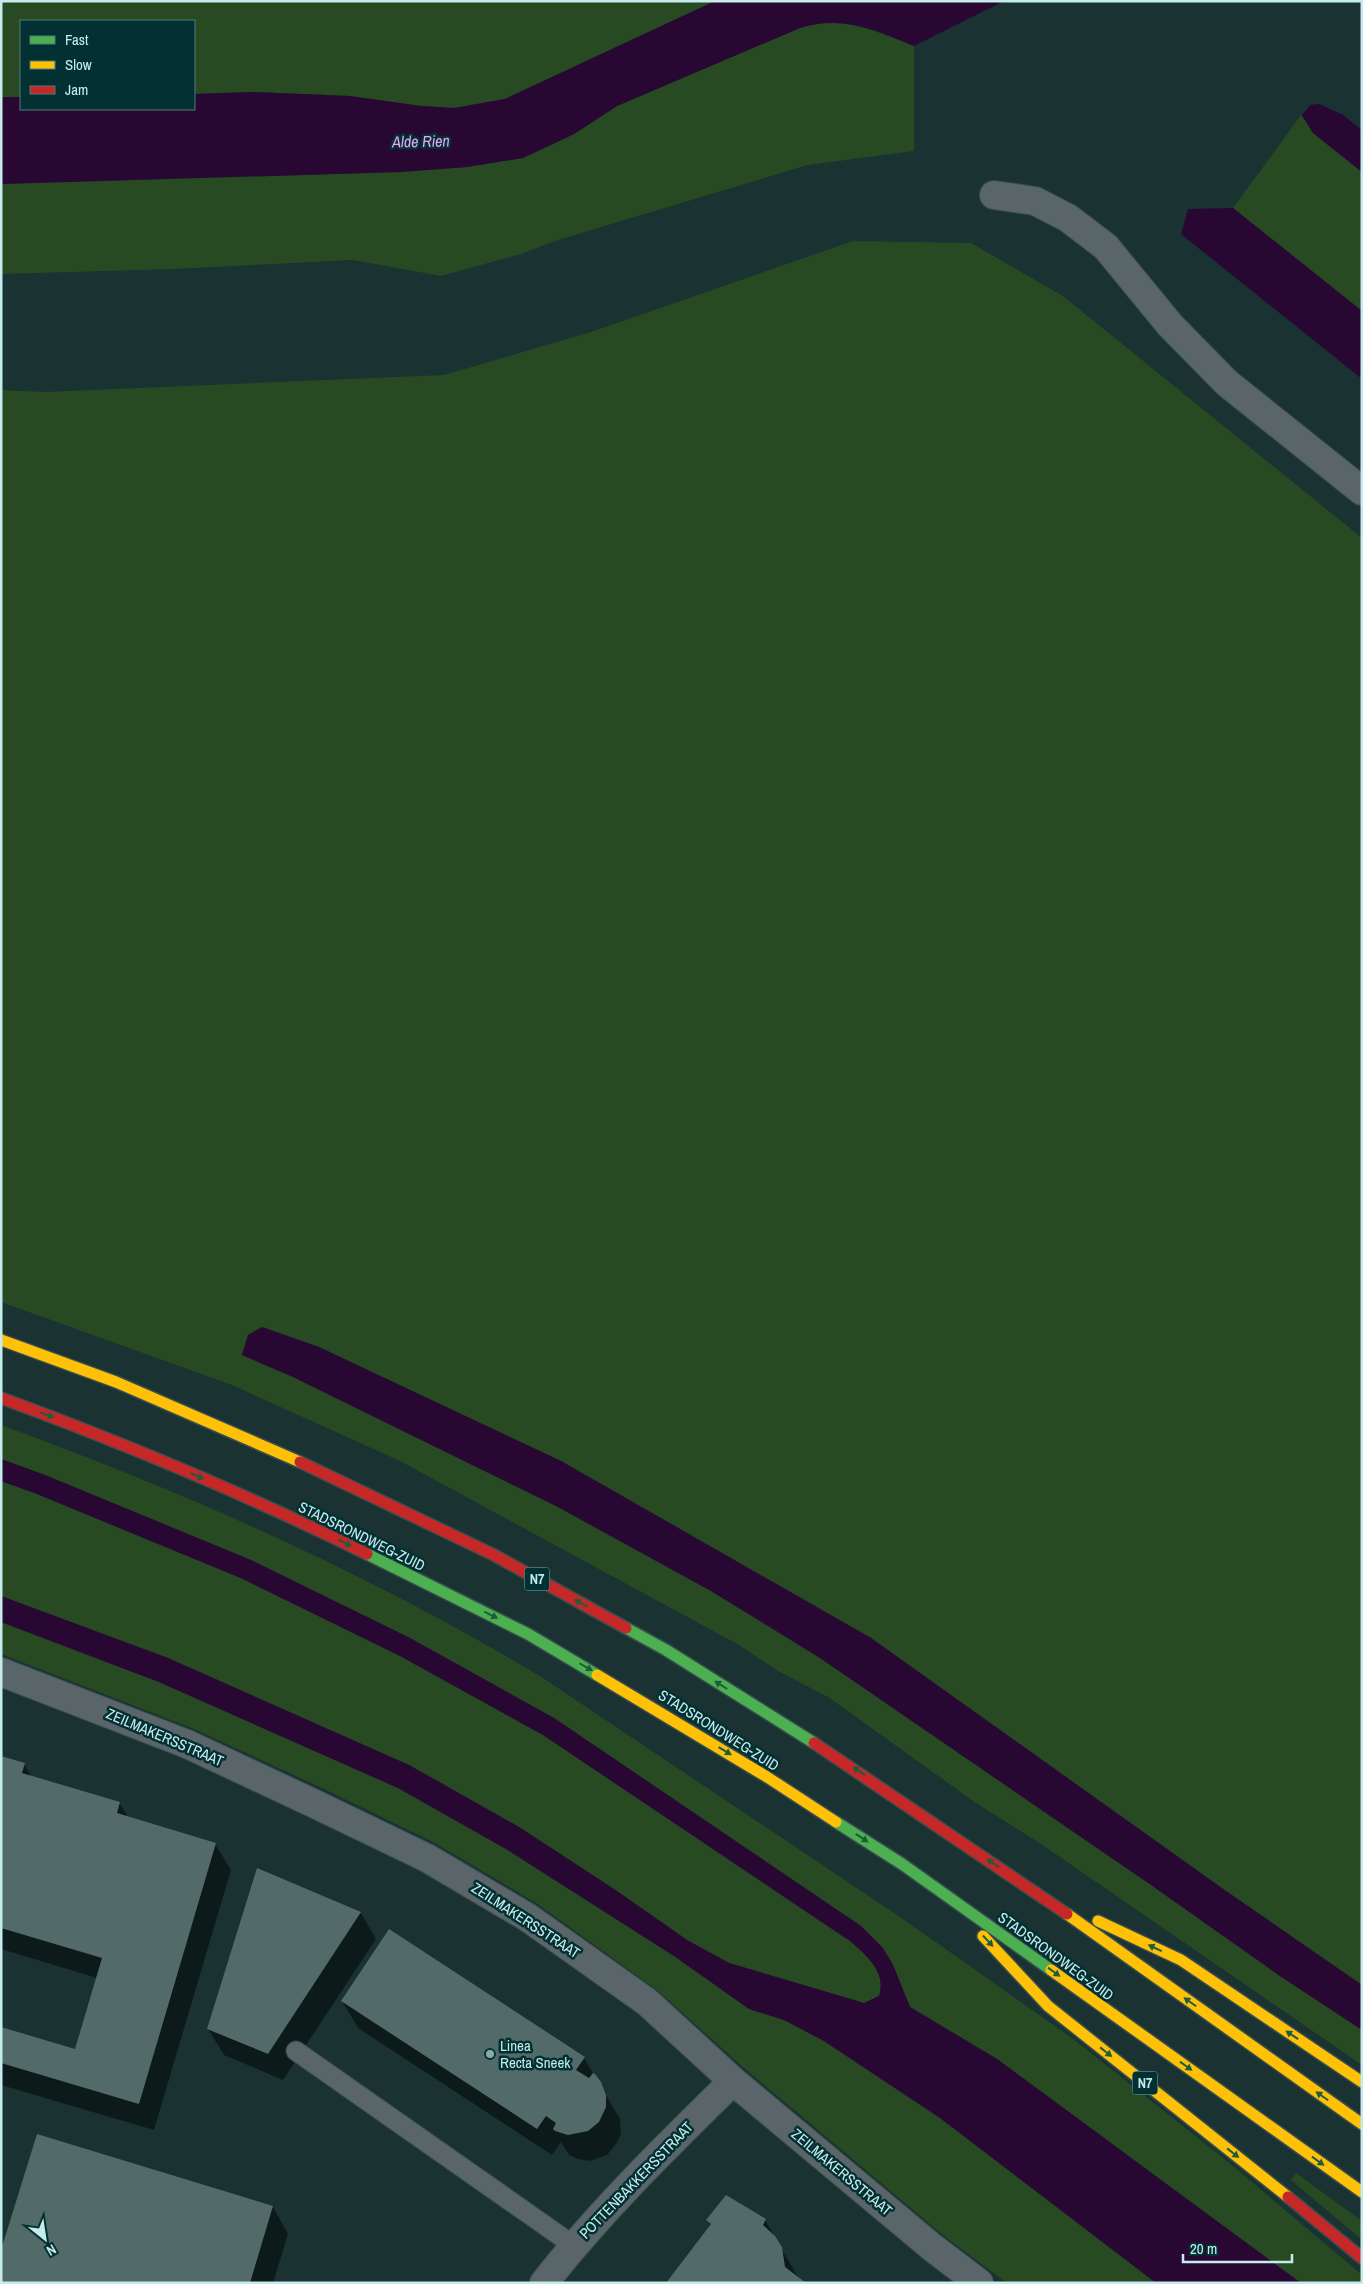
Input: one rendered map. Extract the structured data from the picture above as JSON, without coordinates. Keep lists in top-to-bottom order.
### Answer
{
  "streets": {
    "highway": ["STADSRONDWEG-ZUID", "N7"],
    "street": ["ZEILMAKERSSTRAAT", "POTTENBAKKERSSTRAAT"]
  },
  "crossings": [
    ["STADSRONDWEG-ZUID", "N7"],
    ["ZEILMAKERSSTRAAT", "POTTENBAKKERSSTRAAT"]
  ],
  "water": ["Alde Rien"],
  "places": ["Linea Recta Sneek"],
  "legend": ["Fast", "Slow", "Jam"],
  "scale_bar": "20 m",
  "north": "bottom right"
}
